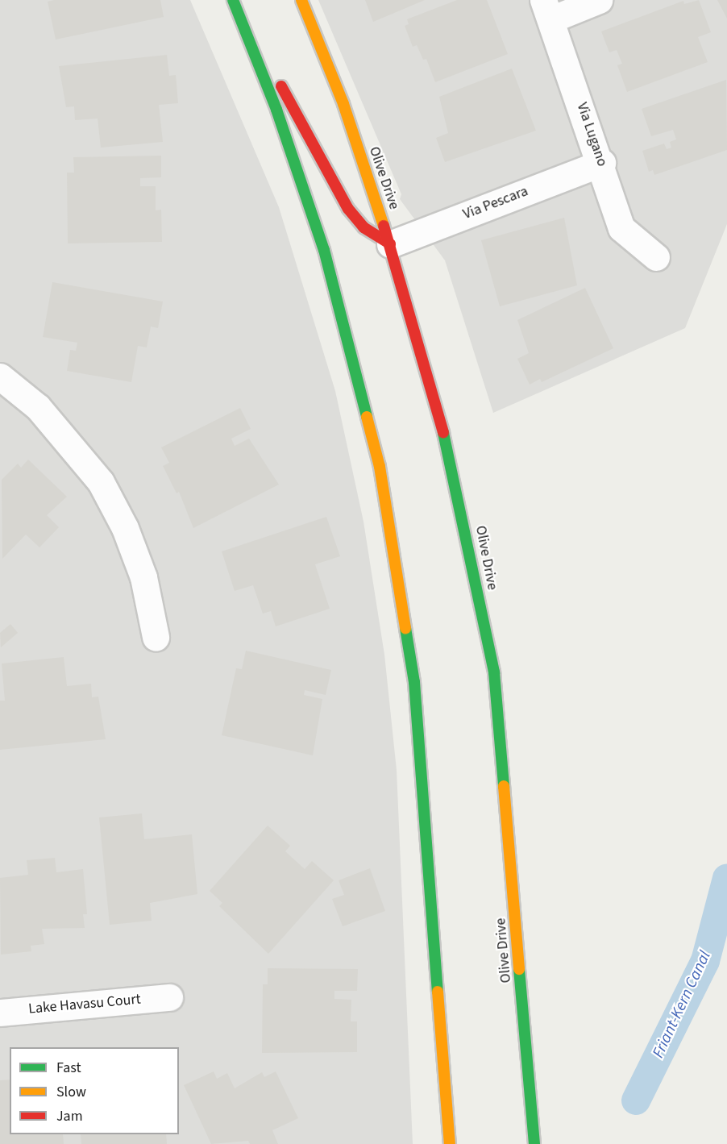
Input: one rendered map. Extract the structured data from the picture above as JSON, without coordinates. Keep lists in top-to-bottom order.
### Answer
{
  "streets": {
    "main road": ["Olive Drive"],
    "street": ["Via Lugano", "Via Pescara", "Lake Havasu Court"]
  },
  "crossings": [
    ["Via Lugano", "Via Pescara"],
    ["Olive Drive", "Via Pescara"]
  ],
  "water": ["Friant-Kern Canal"],
  "legend": ["Fast", "Slow", "Jam"]
}
